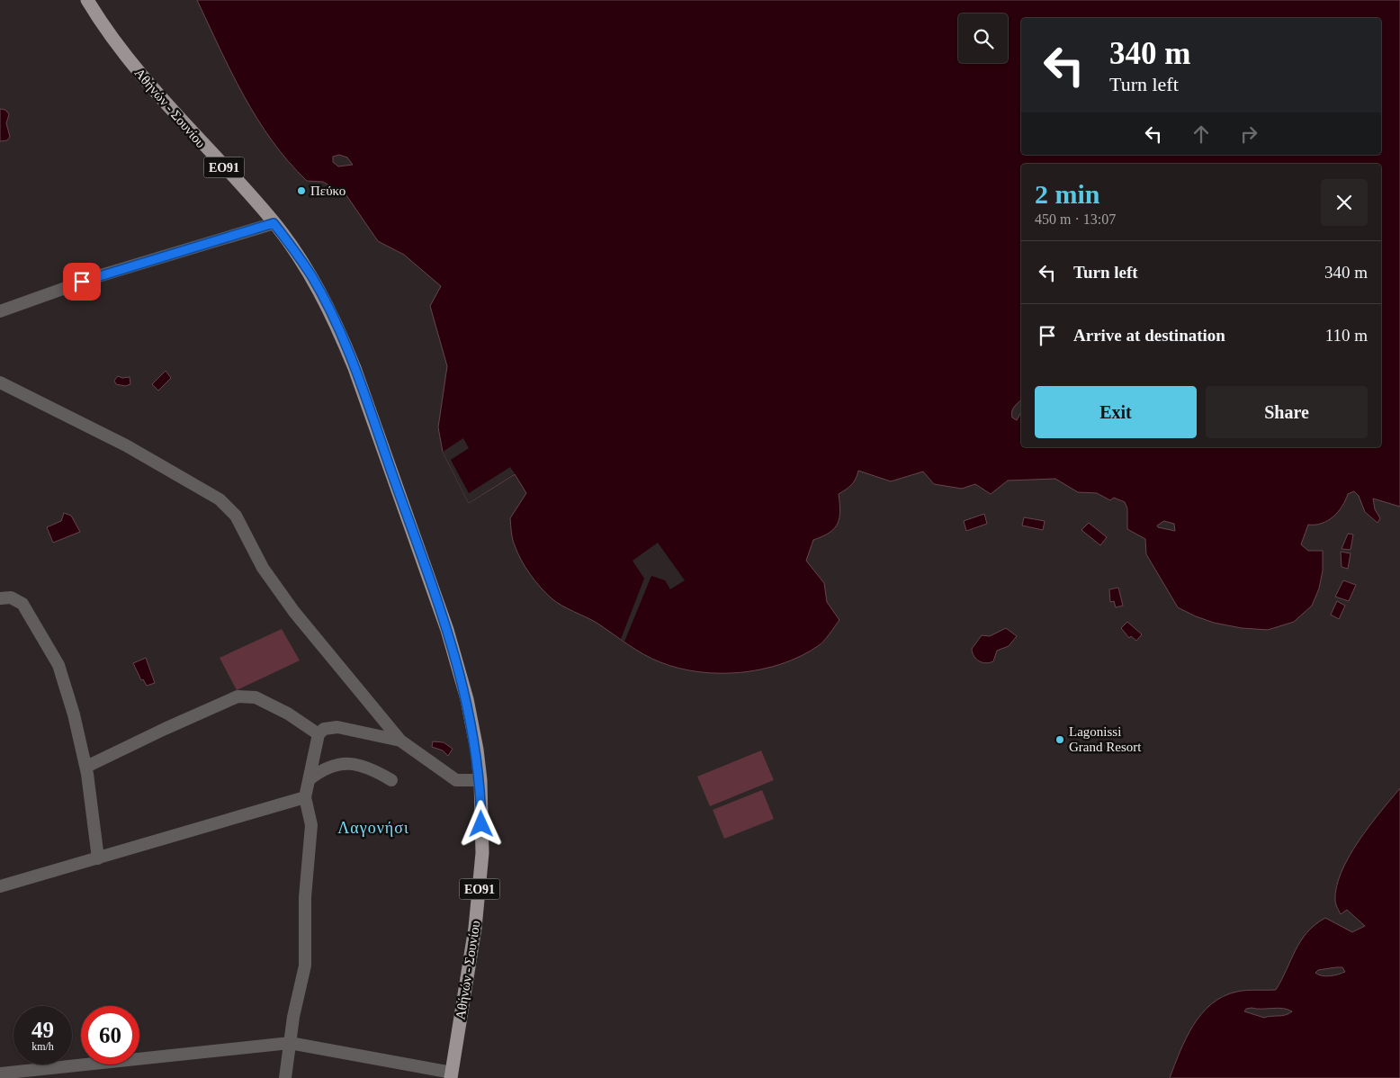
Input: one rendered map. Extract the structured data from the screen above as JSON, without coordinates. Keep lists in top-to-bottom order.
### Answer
{
  "streets": {
    "main road": ["Αθήνών - Σουνίου", "ΕΟ91"]
  },
  "districts": ["Λαγονήσι"],
  "places": ["Πεύκο", "Lagonissi Grand Resort"],
  "page": {
    "turn": ["340 m", "Turn left"],
    "heading": ["2 min", "450 m · 13:07"],
    "list": [
      {
        "name": "Turn left",
        "value": "340 m"
      },
      {
        "name": "Arrive at destination",
        "value": "110 m"
      }
    ],
    "buttons": ["Exit", "Share"],
    "speed": "49 km/h",
    "limit": "60"
  }
}
